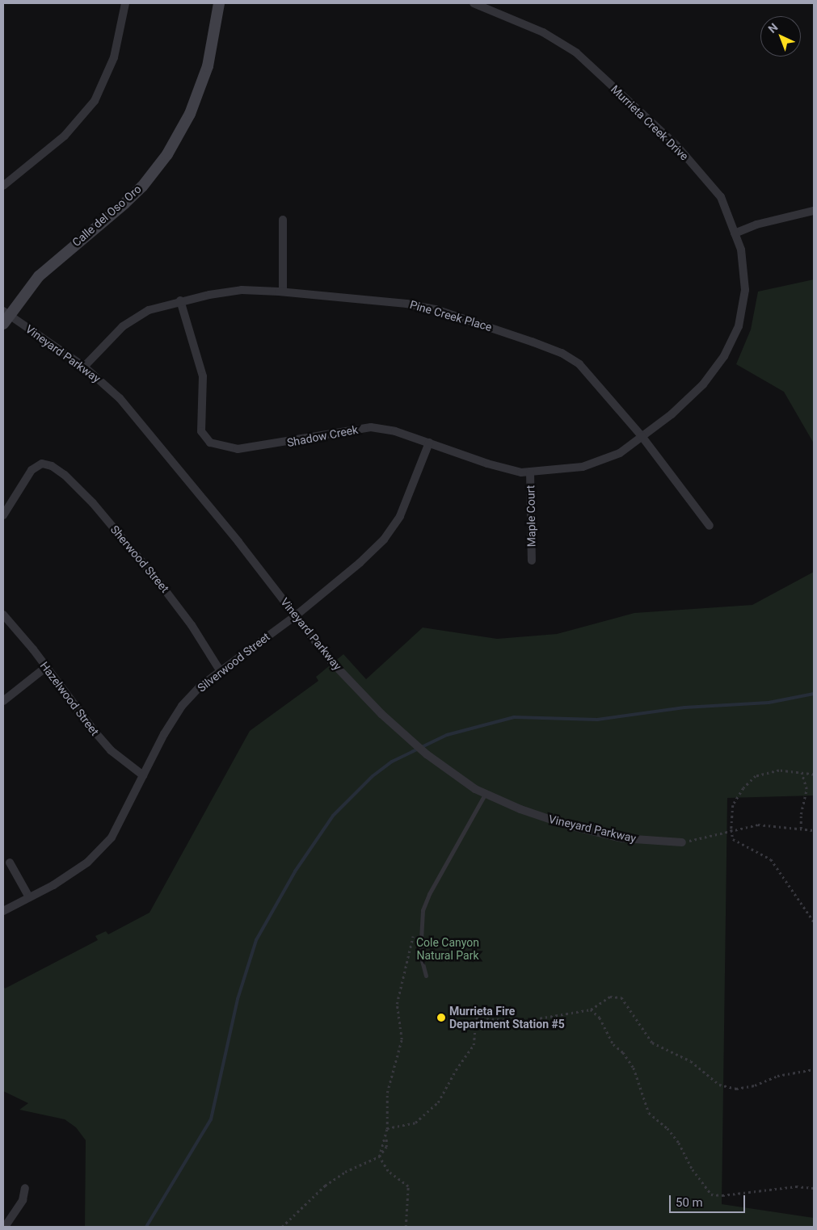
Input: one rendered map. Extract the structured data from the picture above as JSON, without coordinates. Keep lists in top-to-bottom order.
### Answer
{
  "streets": {
    "main road": ["Calle del Oso Oro"],
    "street": [
      "Murrieta Creek Drive",
      "Pine Creek Place",
      "Vineyard Parkway",
      "Shadow Creek",
      "Maple Court",
      "Sherwood Street",
      "Silverwood Street",
      "Hazelwood Street"
    ]
  },
  "crossings": [
    ["Murrieta Creek Drive", "Pine Creek Place"],
    ["Murrieta Creek Drive", "Shadow Creek"],
    ["Calle del Oso Oro", "Vineyard Parkway"],
    ["Pine Creek Place", "Vineyard Parkway"],
    ["Pine Creek Place", "Shadow Creek"],
    ["Vineyard Parkway", "Silverwood Street"],
    ["Shadow Creek", "Maple Court"],
    ["Shadow Creek", "Silverwood Street"],
    ["Sherwood Street", "Silverwood Street"],
    ["Silverwood Street", "Hazelwood Street"]
  ],
  "parks": ["Cole Canyon Natural Park"],
  "places": ["Murrieta Fire Department Station #5"],
  "scale_bar": "50 m",
  "north": "top left"
}
